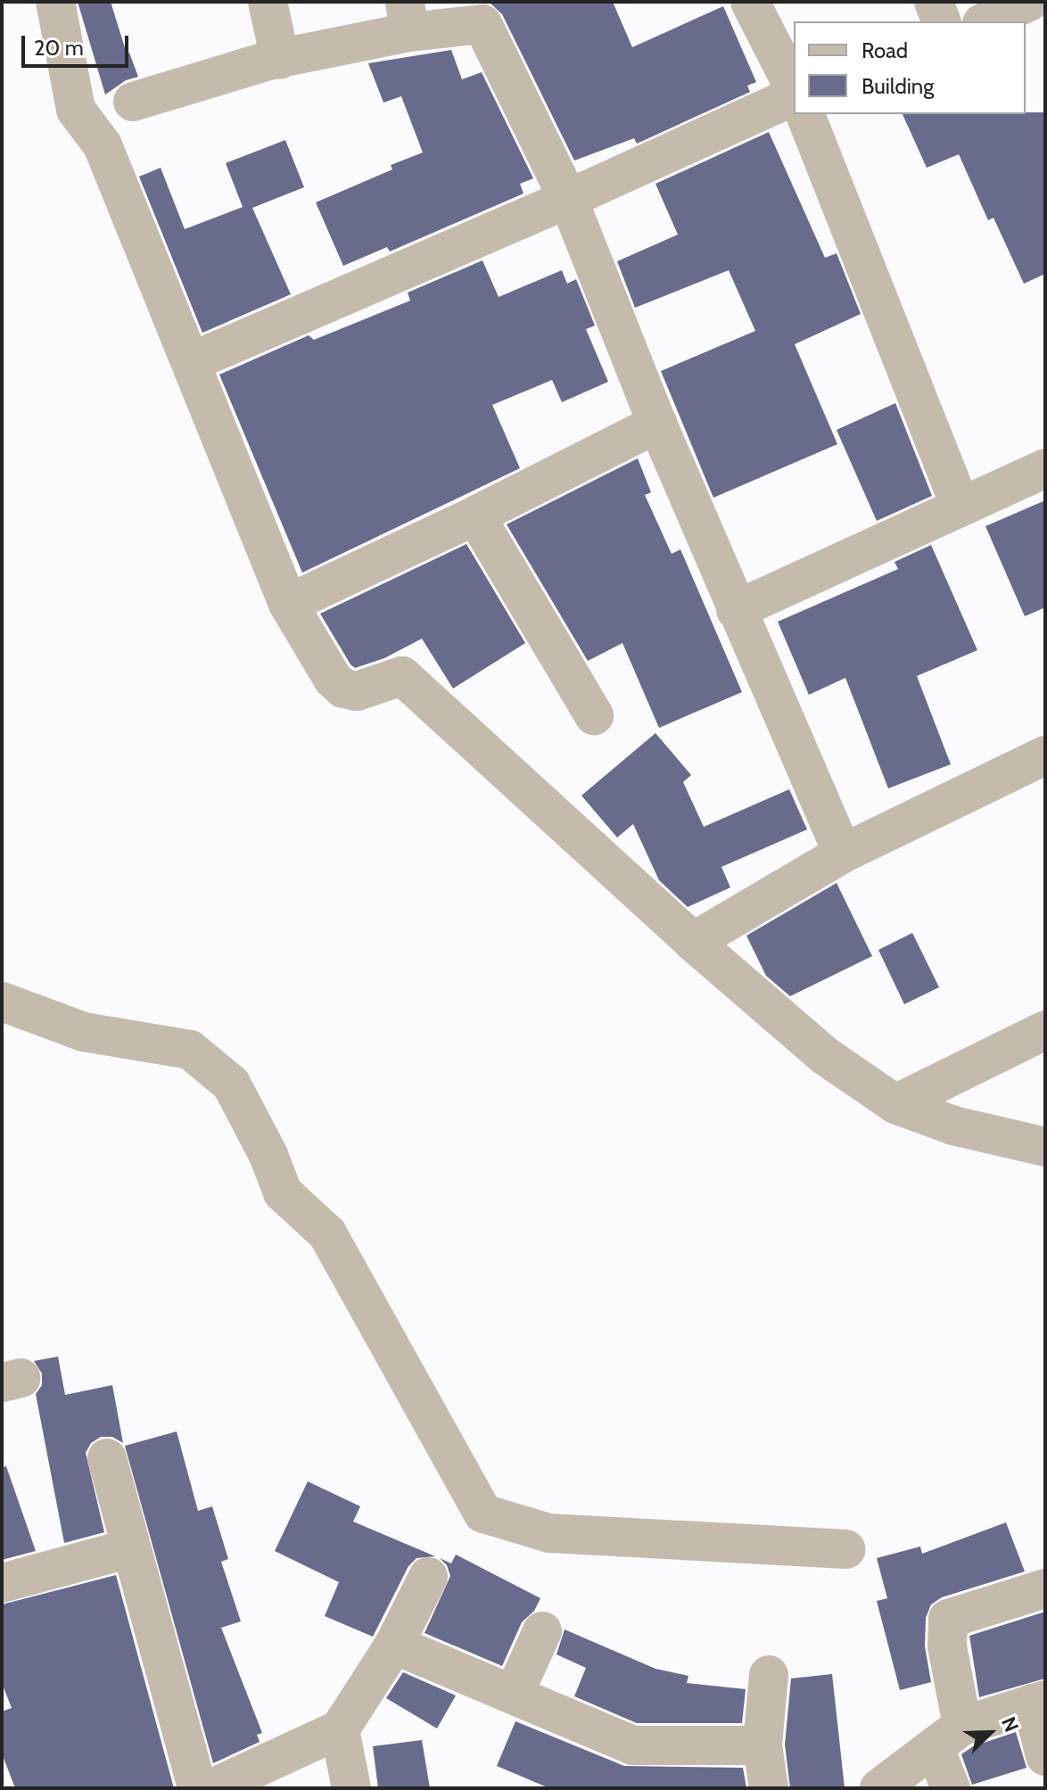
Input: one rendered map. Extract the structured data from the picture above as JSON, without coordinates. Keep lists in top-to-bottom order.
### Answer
{
  "legend": ["Road", "Building"],
  "scale_bar": "20 m",
  "north": "top right"
}
